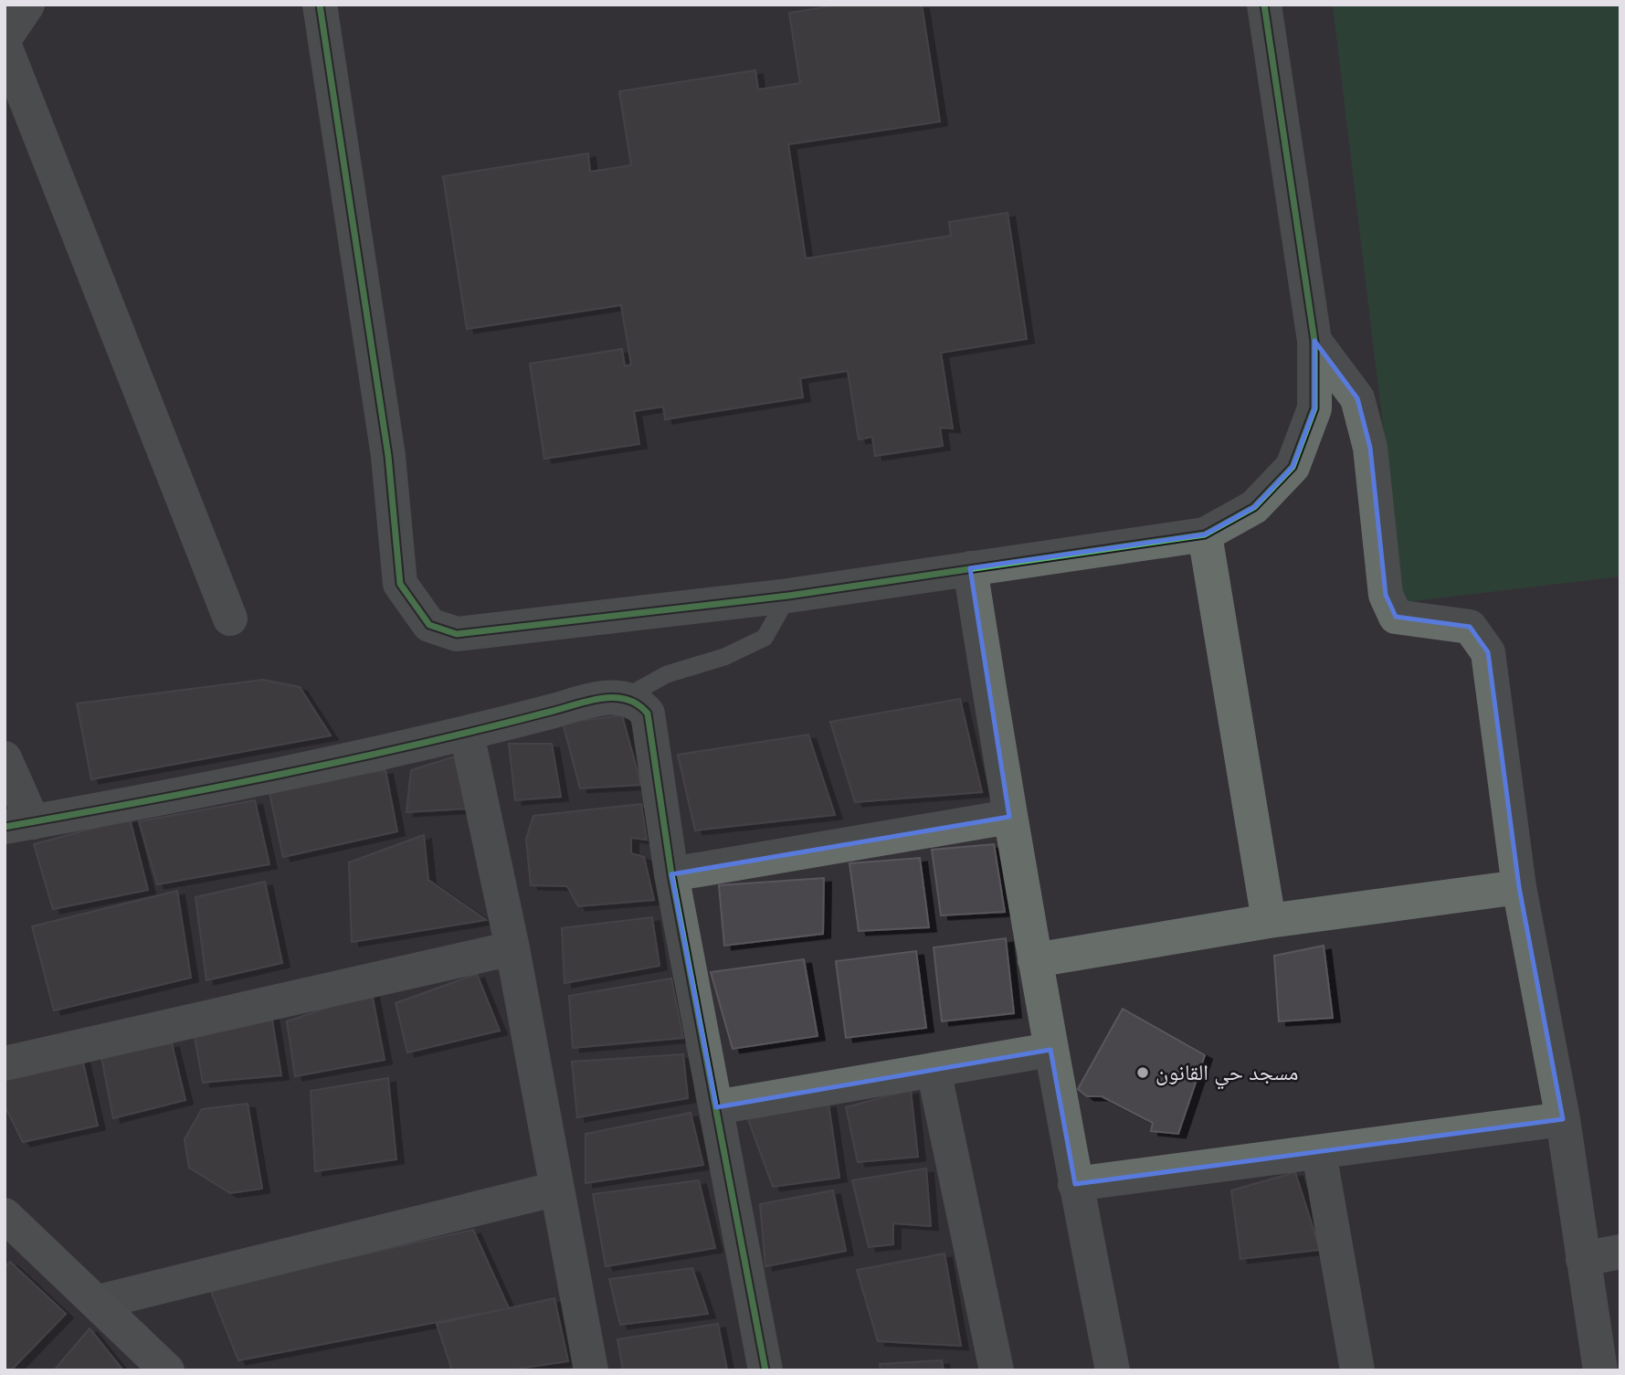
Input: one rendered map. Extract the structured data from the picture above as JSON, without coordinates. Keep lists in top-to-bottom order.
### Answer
{
  "places": ["مسجد حي القانون"]
}
